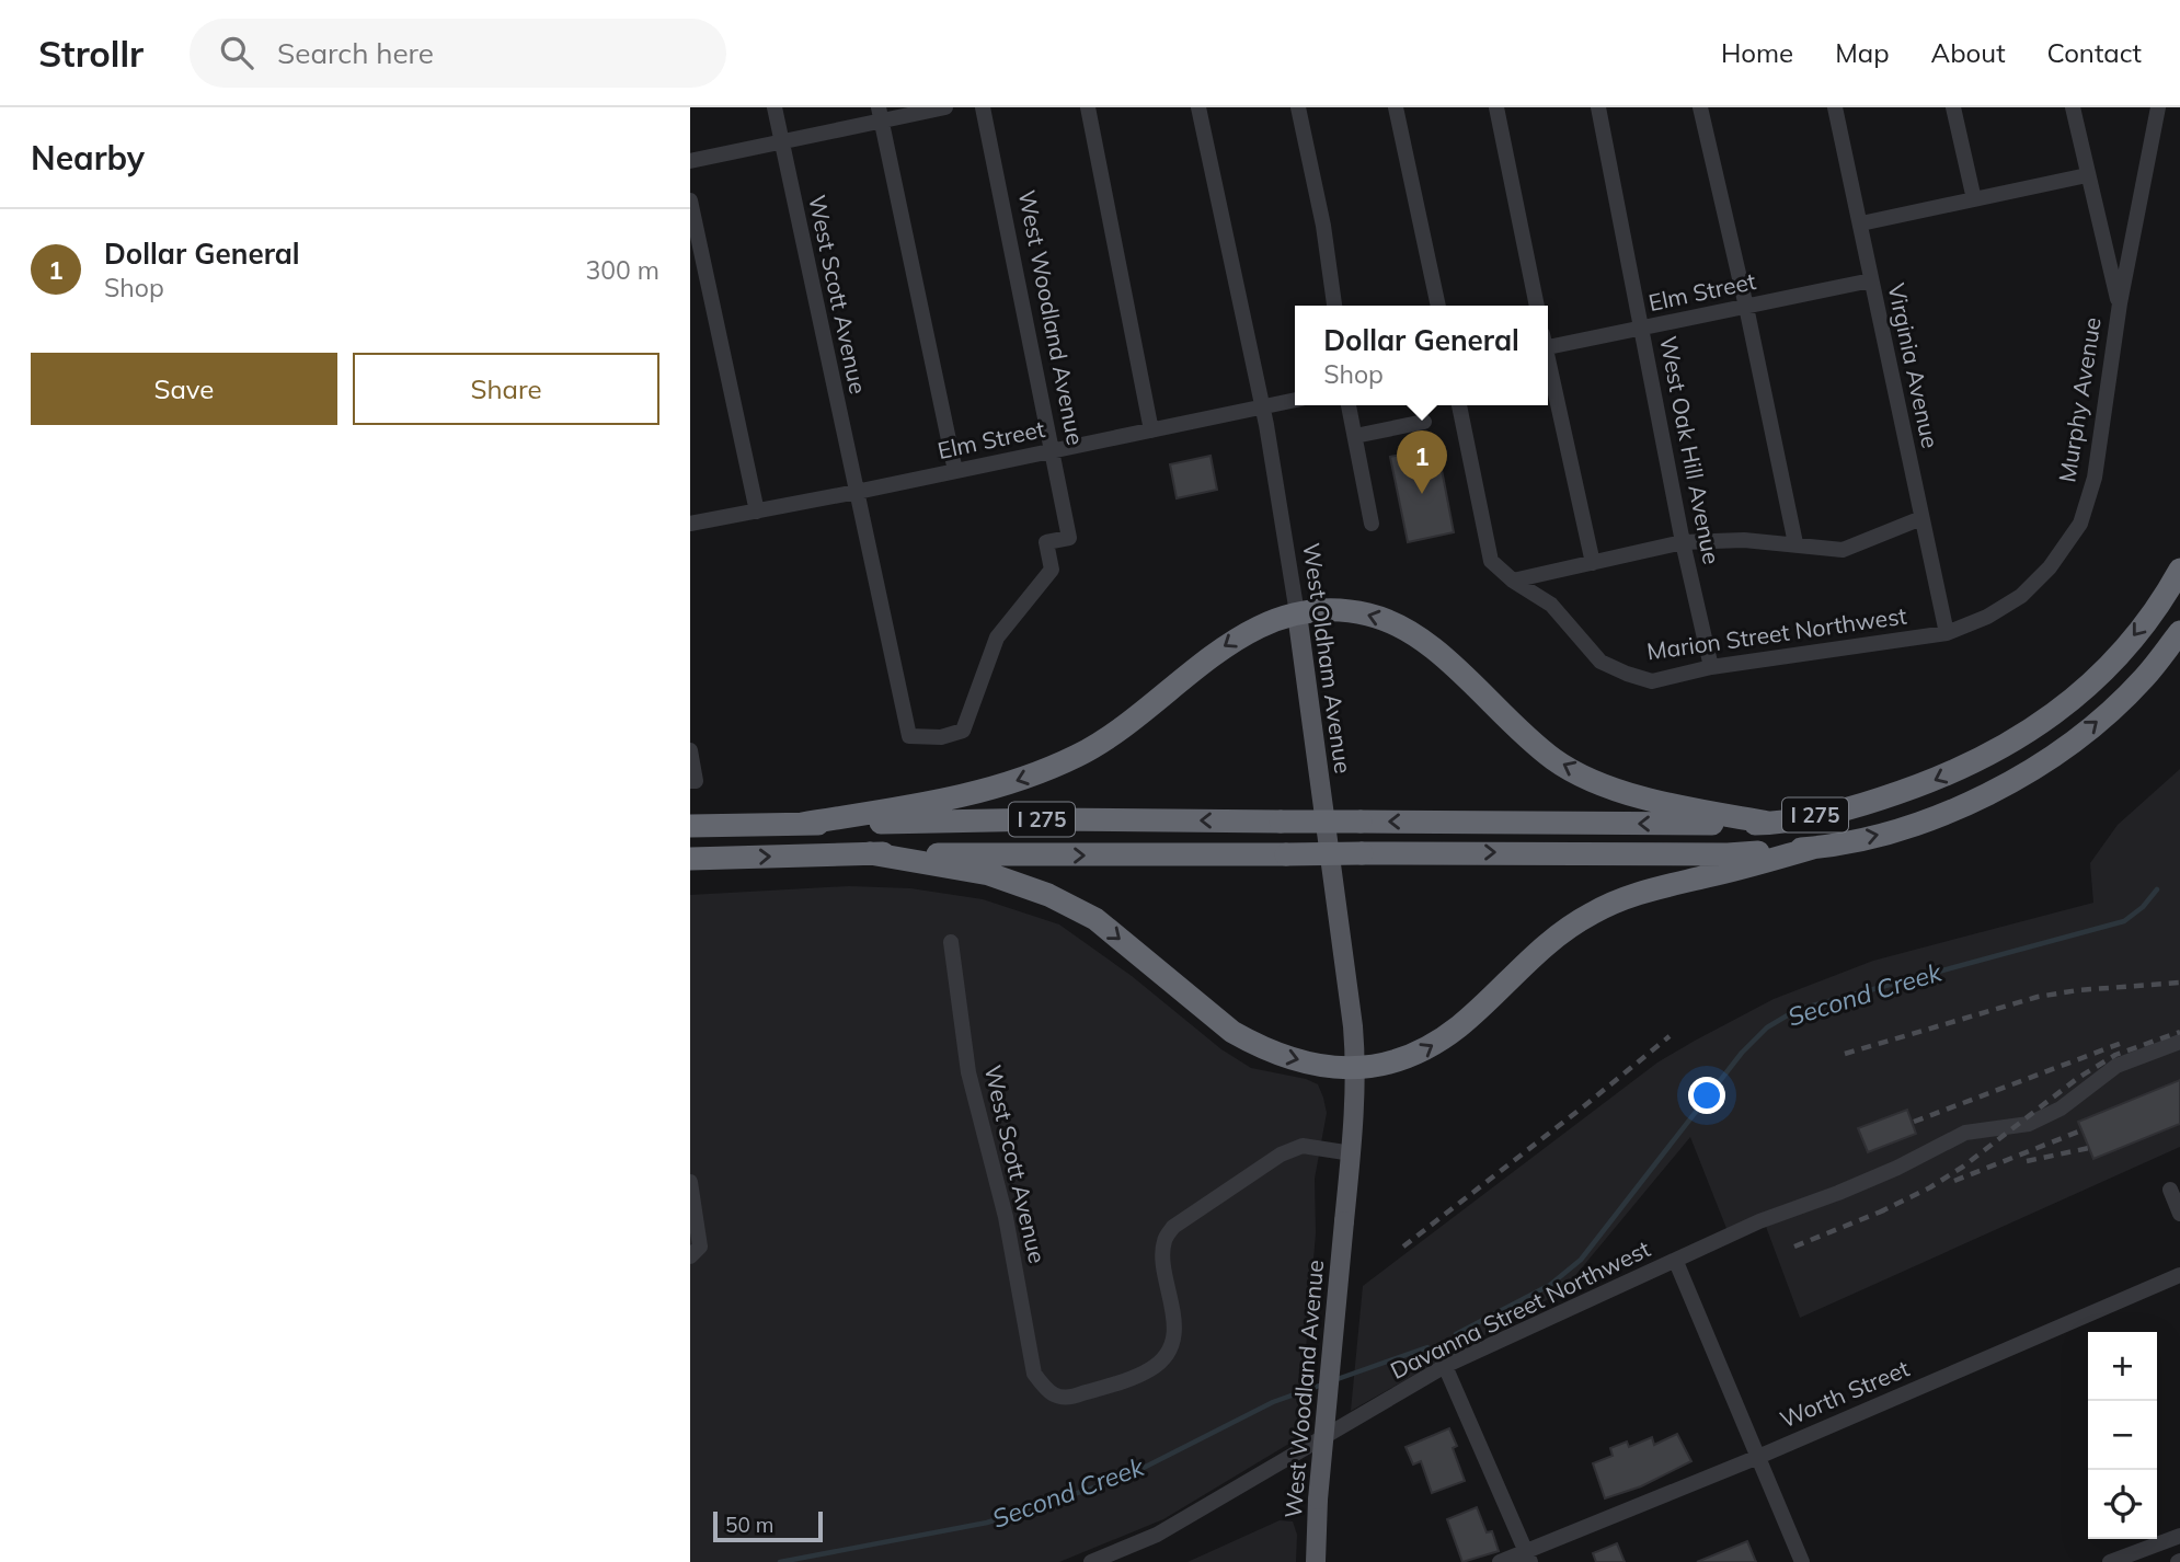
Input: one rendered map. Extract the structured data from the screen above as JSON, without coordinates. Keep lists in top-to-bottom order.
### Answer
{
  "streets": {
    "highway": ["I 275"],
    "main road": ["West Woodland Avenue", "West Oldham Avenue"],
    "street": [
      "Elm Street",
      "West Scott Avenue",
      "Virginia Avenue",
      "Murphy Avenue",
      "West Oak Hill Avenue",
      "Marion Street Northwest",
      "Davanna Street Northwest",
      "Worth Street"
    ]
  },
  "crossings": [
    ["Elm Street", "West Scott Avenue"],
    ["Elm Street", "West Woodland Avenue"],
    ["Elm Street", "Virginia Avenue"],
    ["Elm Street", "West Oak Hill Avenue"],
    ["Elm Street", "West Oldham Avenue"],
    ["West Scott Avenue", "West Woodland Avenue"],
    ["West Scott Avenue", "West Oldham Avenue"],
    ["West Woodland Avenue", "West Oldham Avenue"],
    ["Virginia Avenue", "Murphy Avenue"],
    ["Virginia Avenue", "Marion Street Northwest"],
    ["Murphy Avenue", "Marion Street Northwest"],
    ["West Oak Hill Avenue", "Marion Street Northwest"]
  ],
  "water": ["Second Creek"],
  "scale_bar": "50 m",
  "page": {
    "header": "Strollr",
    "search": "Search here",
    "nav": [
      "Home",
      "Map",
      "About",
      "Contact"
    ],
    "heading": "Nearby",
    "list": [
      {
        "mark": "1",
        "name": "Dollar General",
        "note": "Shop",
        "value": "300 m"
      }
    ],
    "popup": ["Dollar General", "Shop"],
    "buttons": ["Save", "Share"],
    "pins": "1",
    "map_buttons": ["+", "−"],
    "scale": "50 m"
  }
}
